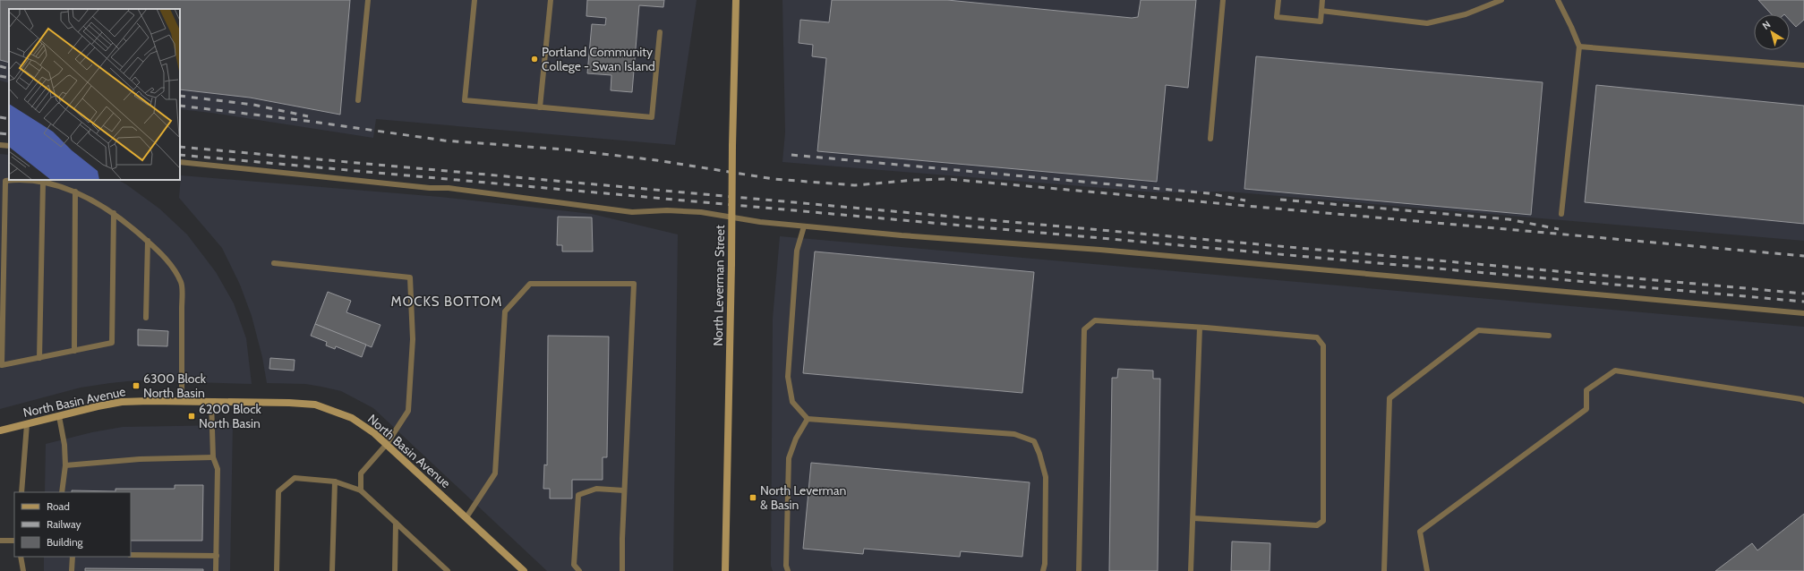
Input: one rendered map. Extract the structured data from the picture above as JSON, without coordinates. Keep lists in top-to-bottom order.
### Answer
{
  "streets": {
    "street": ["North Leverman Street", "North Basin Avenue"]
  },
  "districts": ["MOCKS BOTTOM"],
  "places": {
    "other": ["Portland Community College - Swan Island"],
    "transit": ["6300 Block North Basin", "6200 Block North Basin", "North Leverman & Basin"]
  },
  "legend": ["Road", "Railway", "Building"],
  "north": "top left"
}
